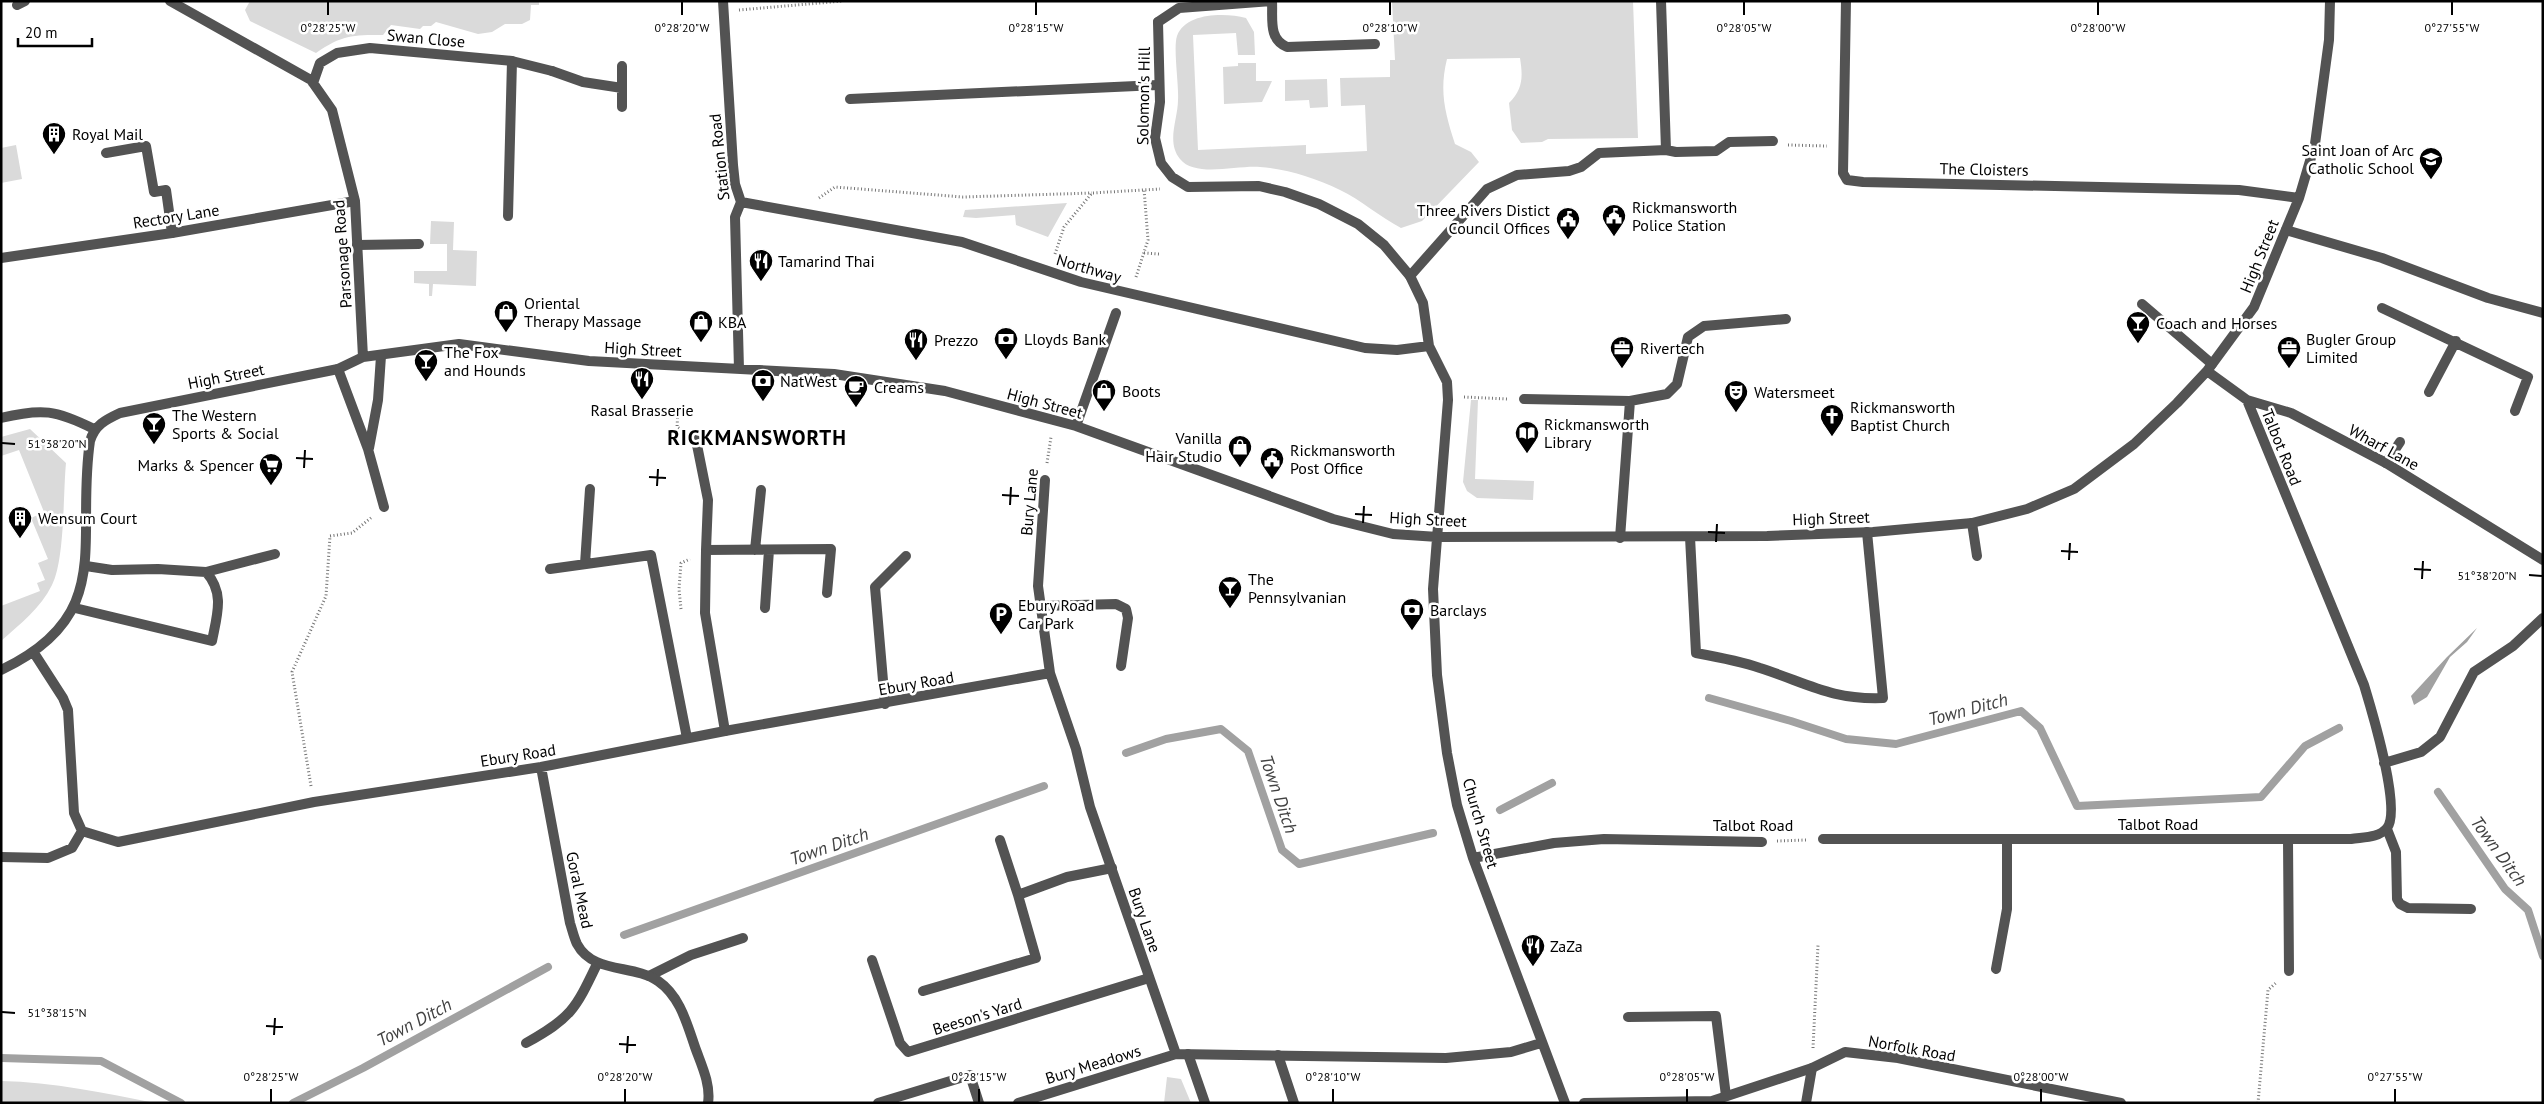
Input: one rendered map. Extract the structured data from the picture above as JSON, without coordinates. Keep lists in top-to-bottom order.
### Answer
{
  "streets": {
    "street": [
      "Swan Close",
      "Solomon's Hill",
      "Station Road",
      "The Cloisters",
      "Rectory Lane",
      "Parsonage Road",
      "High Street",
      "Northway",
      "Talbot Road",
      "Wharf Lane",
      "Bury Lane",
      "Ebury Road",
      "Church Street",
      "Goral Mead",
      "Beeson's Yard",
      "Norfolk Road",
      "Bury Meadows"
    ]
  },
  "crossings": [
    ["Swan Close", "Parsonage Road"],
    ["Station Road", "High Street"],
    ["Station Road", "Northway"],
    ["The Cloisters", "High Street"],
    ["Rectory Lane", "Parsonage Road"],
    ["Parsonage Road", "High Street"],
    ["High Street", "Wharf Lane"],
    ["High Street", "Church Street"],
    ["Talbot Road", "Wharf Lane"],
    ["Talbot Road", "Church Street"],
    ["Bury Lane", "Ebury Road"],
    ["Bury Lane", "Beeson's Yard"],
    ["Bury Lane", "Bury Meadows"],
    ["Ebury Road", "Goral Mead"]
  ],
  "districts": ["RICKMANSWORTH"],
  "water": ["Town Ditch"],
  "places": {
    "building": ["Royal Mail", "Wensum Court"],
    "school or university": ["Saint Joan of Arc Catholic School"],
    "public building": ["Rickmansworth Police Station", "Three Rivers Distict Council Offices", "Rickmansworth Post Office"],
    "restaurant": [
      "Tamarind Thai",
      "Prezzo",
      "Rasal Brasserie",
      "ZaZa"
    ],
    "shop": [
      "Oriental Therapy Massage",
      "KBA",
      "Boots",
      "Vanilla Hair Studio"
    ],
    "bar": [
      "Coach and Horses",
      "The Fox and Hounds",
      "The Western Sports & Social",
      "The Pennsylvanian"
    ],
    "bank": ["Lloyds Bank", "NatWest", "Barclays"],
    "office": ["Rivertech", "Bugler Group Limited"],
    "cafe": ["Creams"],
    "theatre": ["Watersmeet"],
    "church": ["Rickmansworth Baptist Church"],
    "library": ["Rickmansworth Library"],
    "supermarket": ["Marks & Spencer"],
    "parking": ["Ebury Road Car Park"]
  },
  "scale_bar": "20 m",
  "coordinates": [
    "0°28'25\"W",
    "0°28'20\"W",
    "0°28'15\"W",
    "0°28'10\"W",
    "0°28'05\"W",
    "0°28'00\"W",
    "0°27'55\"W",
    "51°38'20\"N",
    "51°38'15\"N"
  ]
}
